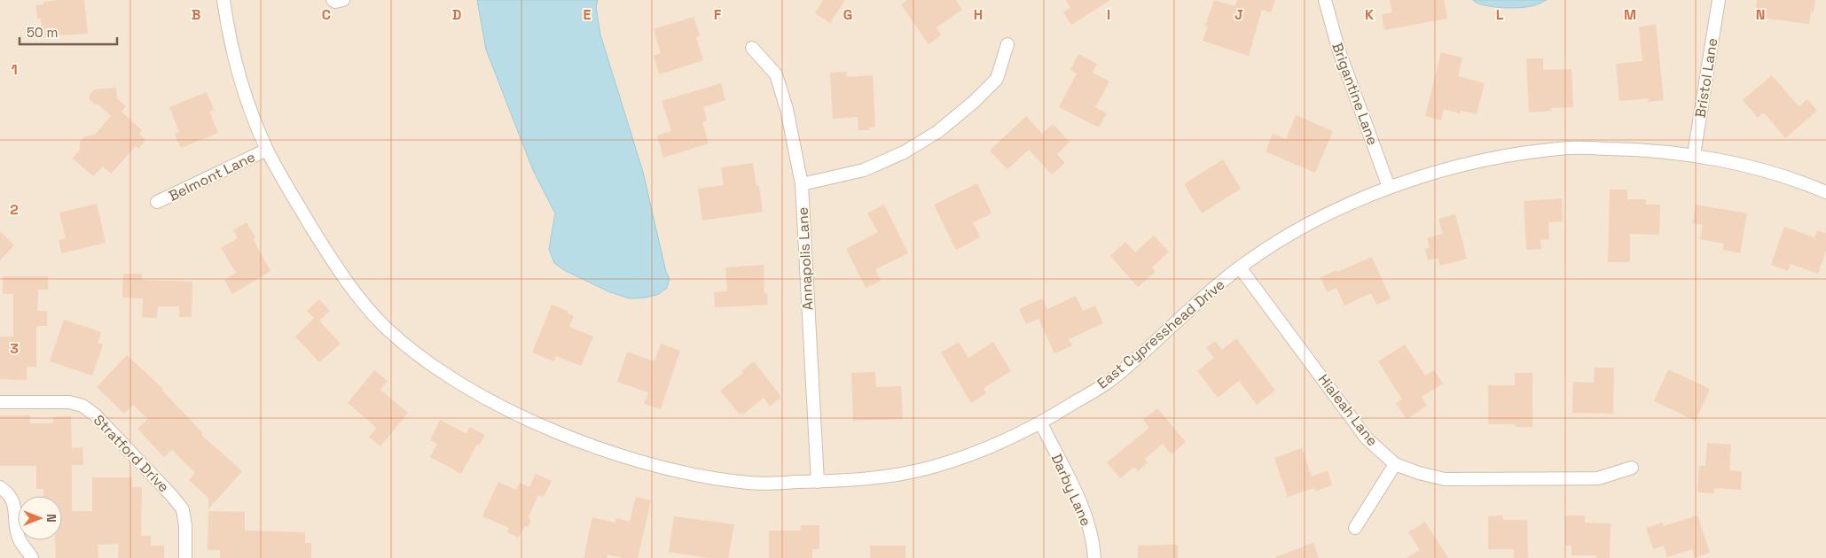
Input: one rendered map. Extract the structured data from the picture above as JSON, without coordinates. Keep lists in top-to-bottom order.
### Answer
{
  "streets": {
    "street": [
      "Bristol Lane",
      "Brigantine Lane",
      "Belmont Lane",
      "Annapolis Lane",
      "East Cypresshead Drive",
      "Hialeah Lane",
      "Stratford Drive",
      "Darby Lane"
    ]
  },
  "crossings": [
    ["Bristol Lane", "East Cypresshead Drive"],
    ["Brigantine Lane", "East Cypresshead Drive"],
    ["Belmont Lane", "East Cypresshead Drive"],
    ["Annapolis Lane", "East Cypresshead Drive"],
    ["East Cypresshead Drive", "Hialeah Lane"],
    ["East Cypresshead Drive", "Darby Lane"]
  ],
  "scale_bar": "50 m",
  "north": "right",
  "grid": {
    "columns": [
      "B",
      "C",
      "D",
      "E",
      "F",
      "G",
      "H",
      "I",
      "J",
      "K",
      "L",
      "M",
      "N"
    ],
    "rows": ["1", "2", "3"]
  }
}
